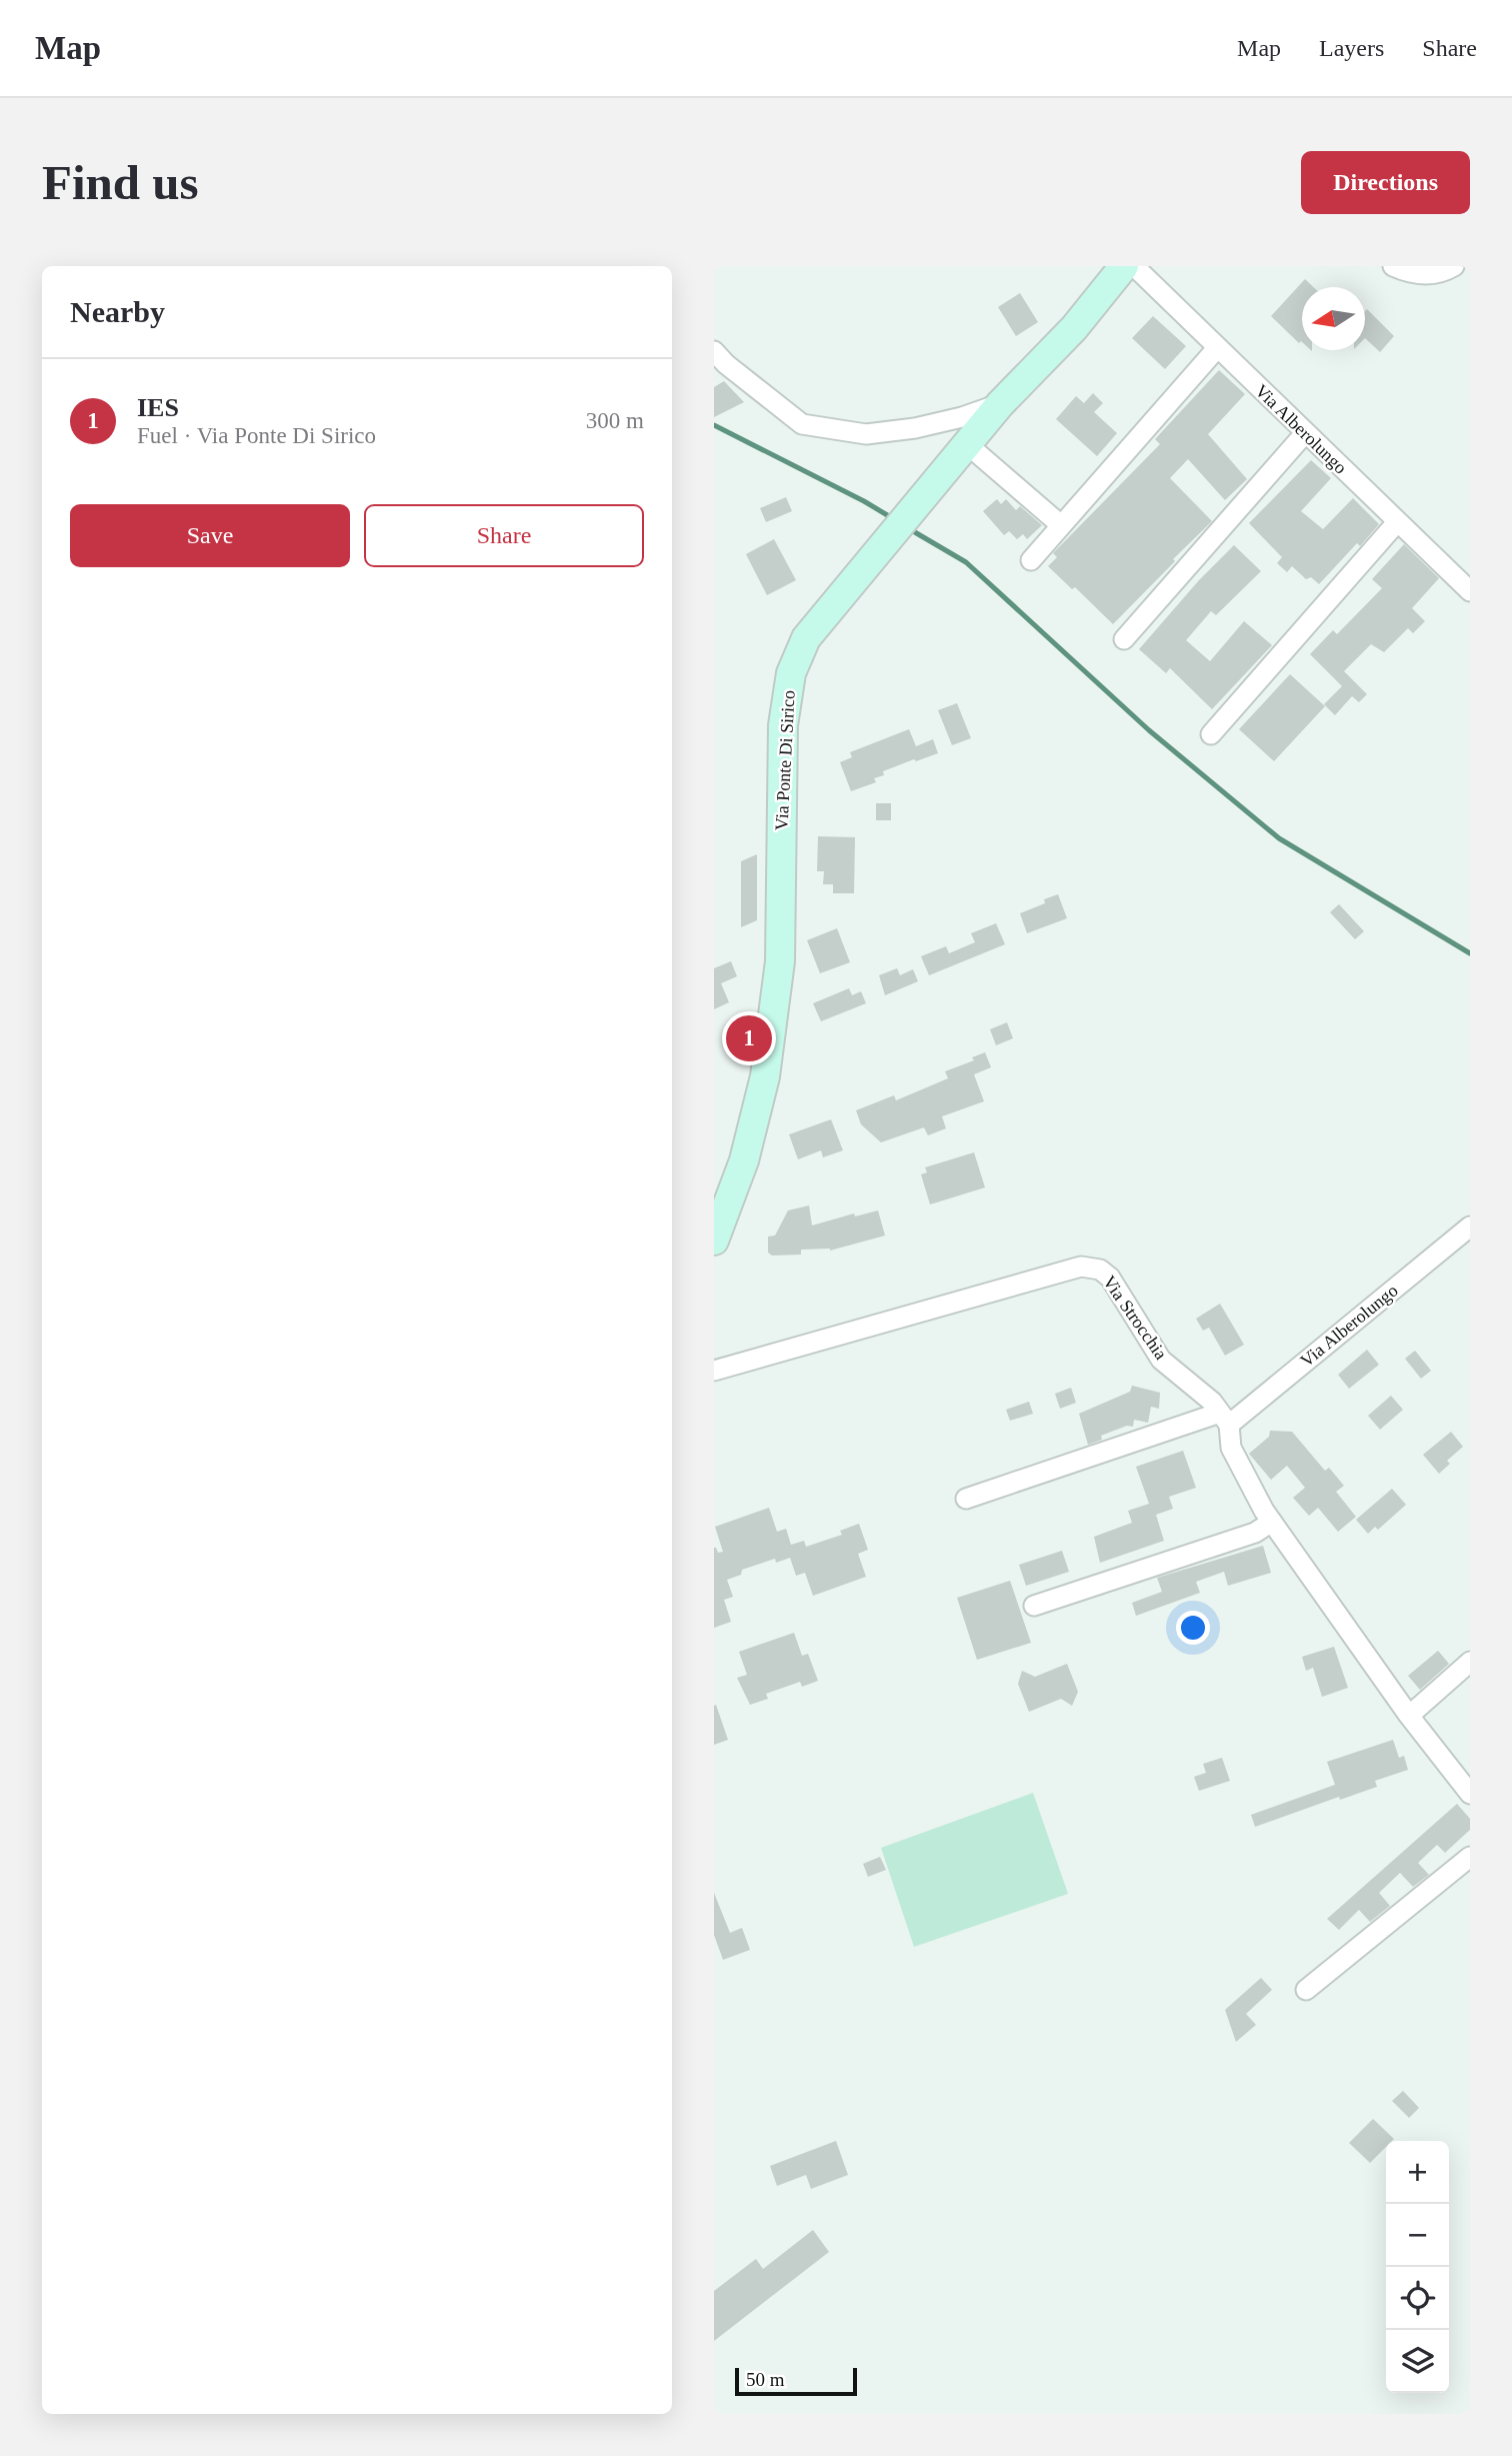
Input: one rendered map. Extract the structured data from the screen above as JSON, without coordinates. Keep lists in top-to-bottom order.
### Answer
{
  "streets": {
    "street": ["Via Alberolungo", "Via Ponte Di Sirico", "Via Strocchia"]
  },
  "crossings": [
    ["Via Alberolungo", "Via Strocchia"]
  ],
  "scale_bar": "50 m",
  "north": "left",
  "page": {
    "header": "Map",
    "nav": ["Map", "Layers", "Share"],
    "buttons": [
      "Directions",
      ["Save", "Share"]
    ],
    "title": "Find us",
    "heading": "Nearby",
    "list": [
      {
        "mark": "1",
        "name": "IES",
        "note": "Fuel · Via Ponte Di Sirico",
        "value": "300 m"
      }
    ],
    "pins": "1",
    "map_buttons": ["+", "−"],
    "scale": "50 m"
  }
}
